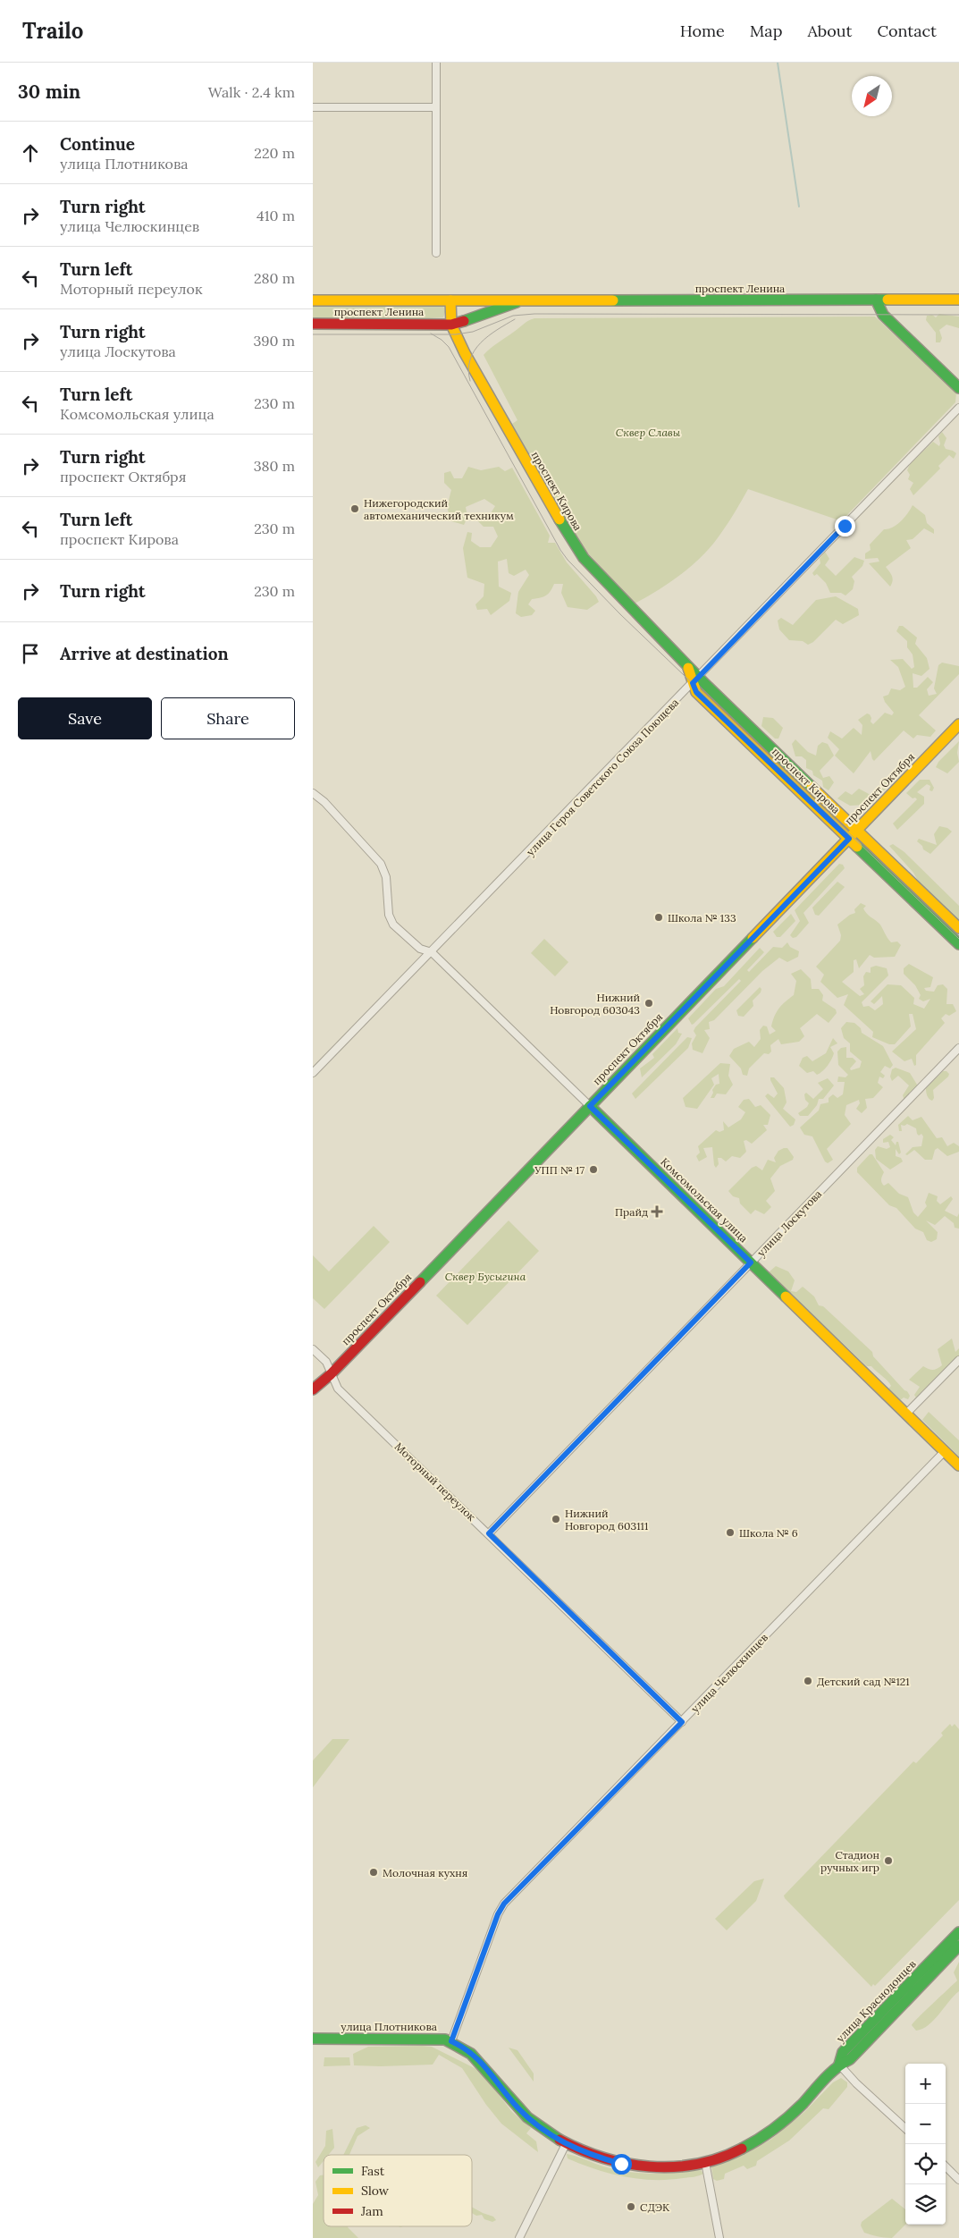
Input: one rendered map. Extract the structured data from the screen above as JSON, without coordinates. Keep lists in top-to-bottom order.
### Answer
{
  "streets": {
    "main road": [
      "проспект Ленина",
      "проспект Кирова",
      "проспект Октября",
      "Комсомольская улица",
      "улица Краснодонцев",
      "улица Плотникова"
    ],
    "street": [
      "улица Героя Советского Союза Поющева",
      "улица Лоскутова",
      "Моторный переулок",
      "улица Челюскинцев"
    ]
  },
  "crossings": [
    ["проспект Ленина", "проспект Кирова"],
    ["проспект Кирова", "улица Героя Советского Союза Поющева"],
    ["проспект Кирова", "проспект Октября"],
    ["улица Героя Советского Союза Поющева", "Комсомольская улица"],
    ["проспект Октября", "Комсомольская улица"],
    ["проспект Октября", "Моторный переулок"],
    ["Комсомольская улица", "улица Лоскутова"],
    ["Комсомольская улица", "улица Челюскинцев"],
    ["улица Лоскутова", "Моторный переулок"],
    ["Моторный переулок", "улица Челюскинцев"],
    ["улица Челюскинцев", "улица Плотникова"],
    ["улица Краснодонцев", "улица Плотникова"]
  ],
  "parks": ["Сквер Славы", "Сквер Бусыгина"],
  "places": {
    "other": [
      "Нижегородский автомеханический техникум",
      "Школа № 133",
      "Нижний Новгород 603043",
      "УПП № 17",
      "Нижний Новгород 603111",
      "Школа № 6",
      "Детский сад №121",
      "Стадион ручных игр",
      "Молочная кухня",
      "СДЭК"
    ],
    "health": ["Прайд"]
  },
  "legend": ["Fast", "Slow", "Jam"],
  "north": "bottom left",
  "page": {
    "header": "Trailo",
    "nav": [
      "Home",
      "Map",
      "About",
      "Contact"
    ],
    "heading": ["30 min", "Walk · 2.4 km"],
    "list": [
      ["Continue", "улица Плотникова", "220 m"],
      ["Turn right", "улица Челюскинцев", "410 m"],
      ["Turn left", "Моторный переулок", "280 m"],
      ["Turn right", "улица Лоскутова", "390 m"],
      ["Turn left", "Комсомольская улица", "230 m"],
      ["Turn right", "проспект Октября", "380 m"],
      ["Turn left", "проспект Кирова", "230 m"],
      ["Turn right", "230 m"],
      "Arrive at destination"
    ],
    "buttons": ["Save", "Share"],
    "map_buttons": ["+", "−"]
  }
}
